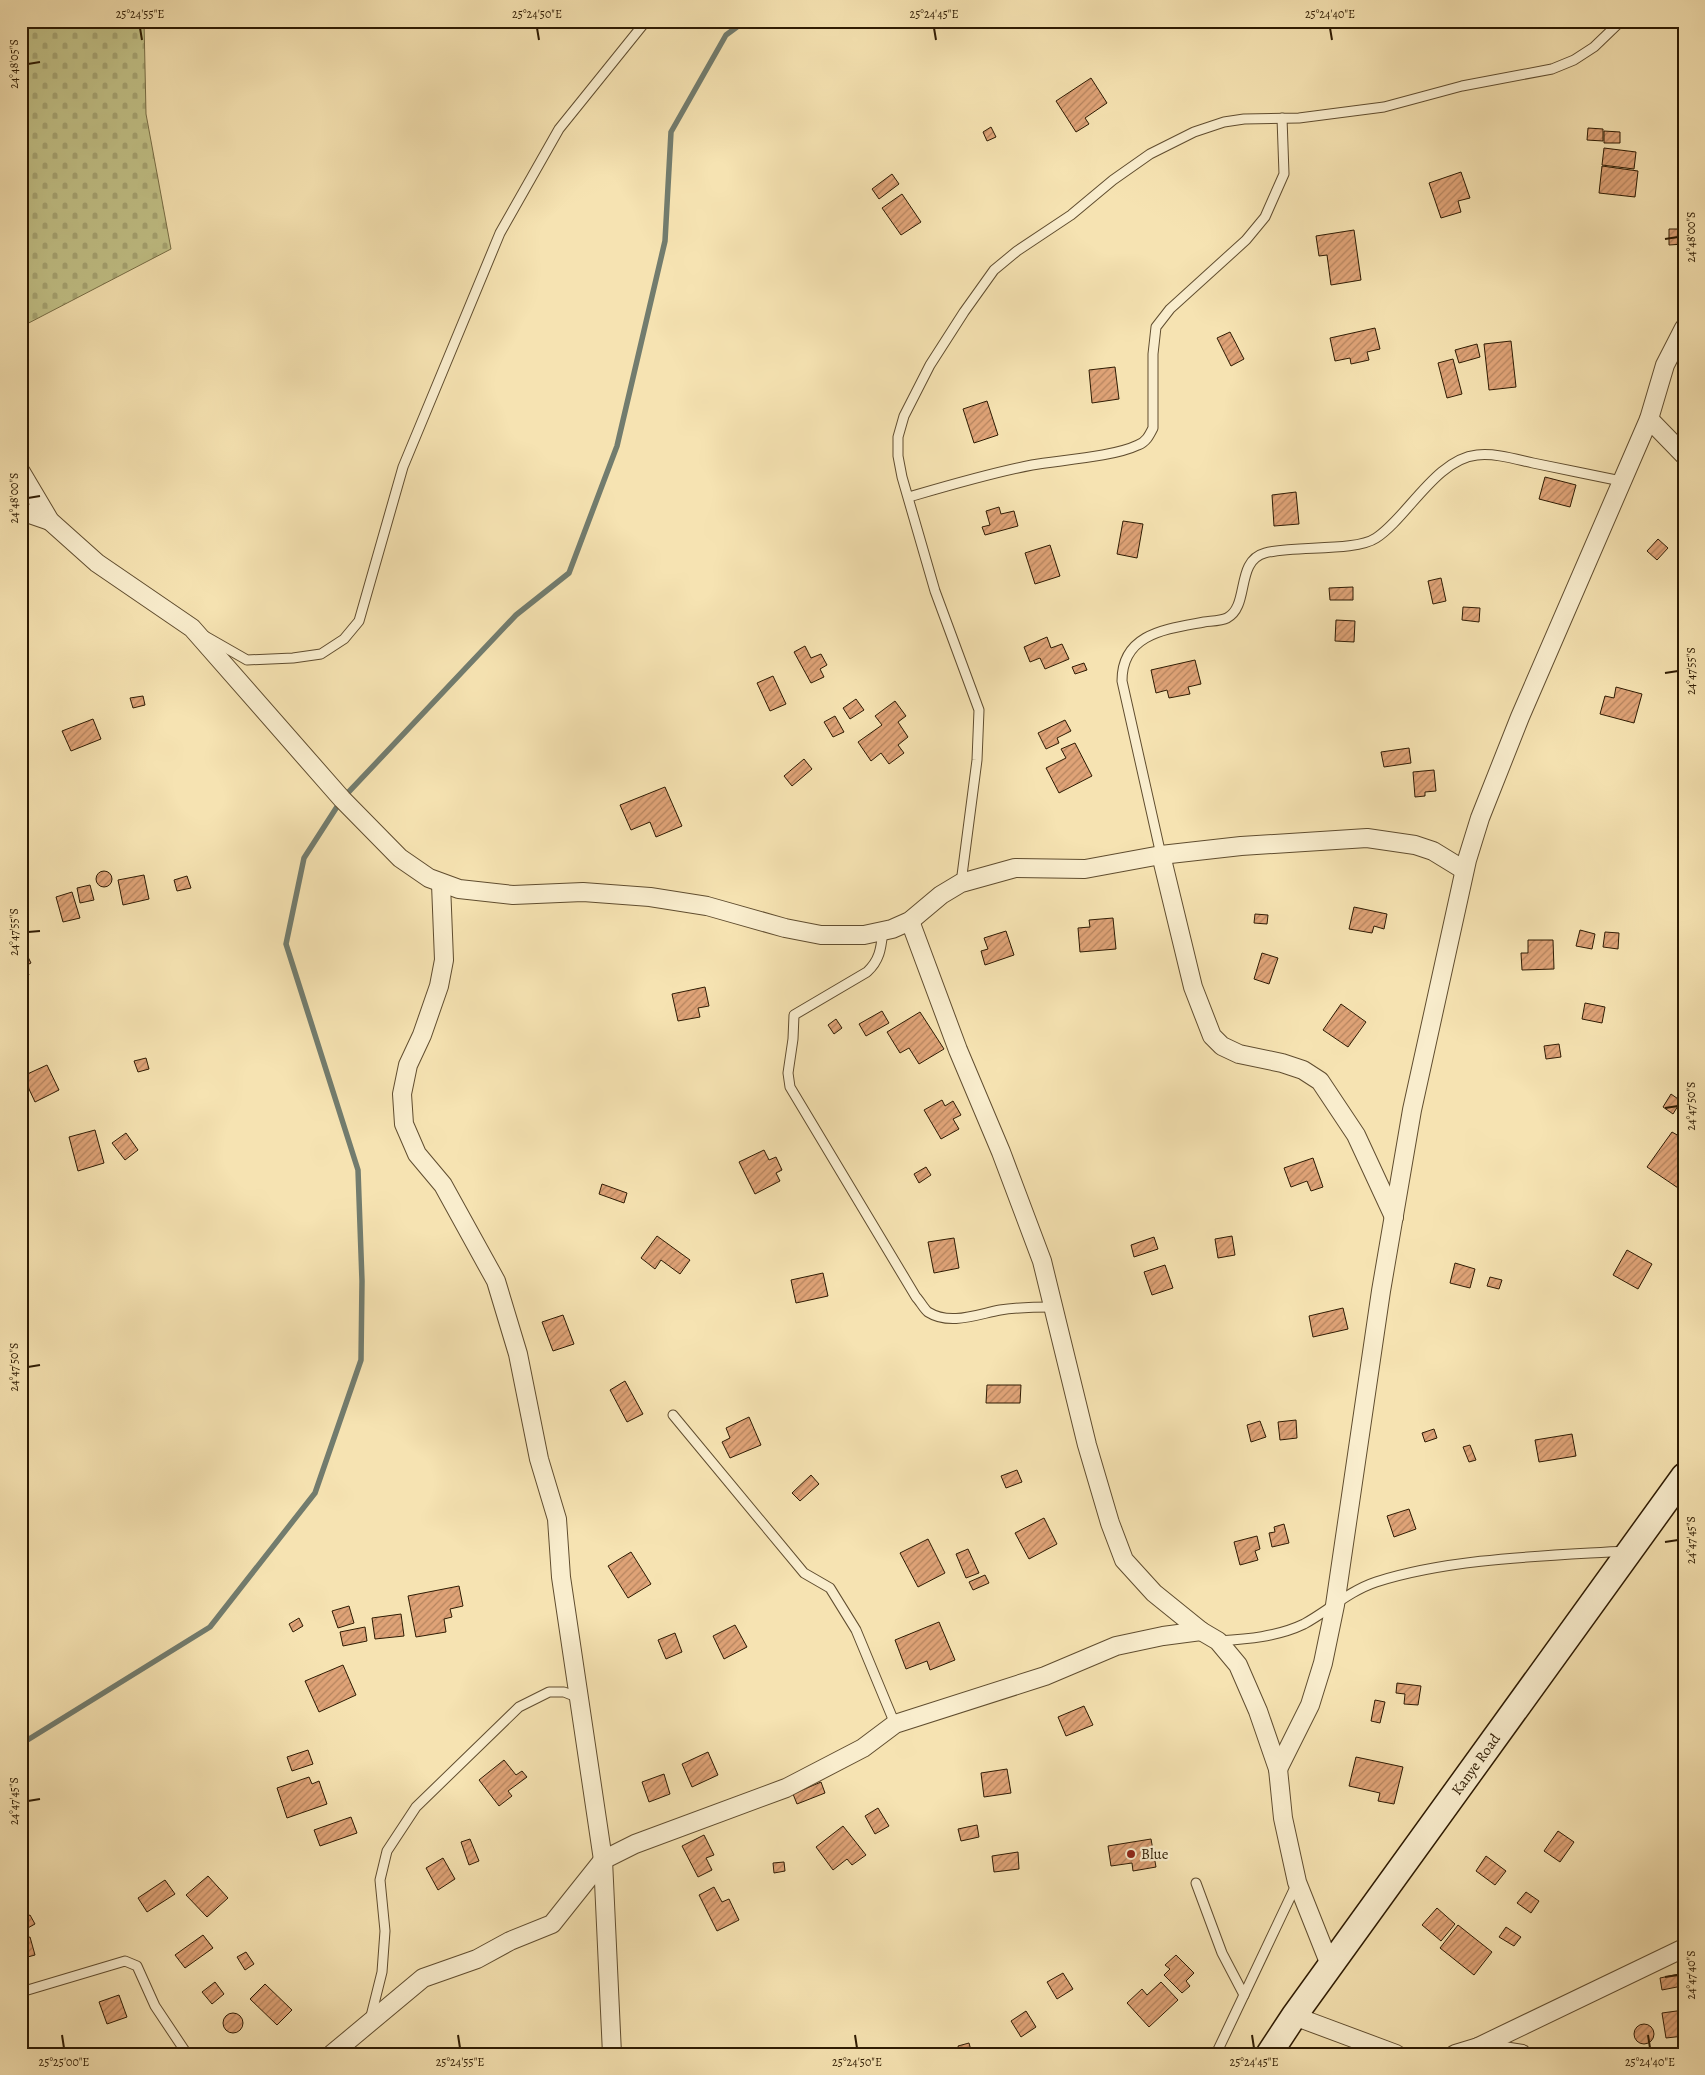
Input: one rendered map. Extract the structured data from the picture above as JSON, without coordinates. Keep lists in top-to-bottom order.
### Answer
{
  "streets": {
    "main road": ["Kanye Road"]
  },
  "places": ["Blue"],
  "coordinates": [
    "25°24'55\"E",
    "25°24'50\"E",
    "25°24'45\"E",
    "25°24'40\"E",
    "24°48'05\"S",
    "24°48'00\"S",
    "24°47'55\"S",
    "24°47'50\"S",
    "24°47'45\"S",
    "24°47'40\"S",
    "25°25'00\"E"
  ]
}
